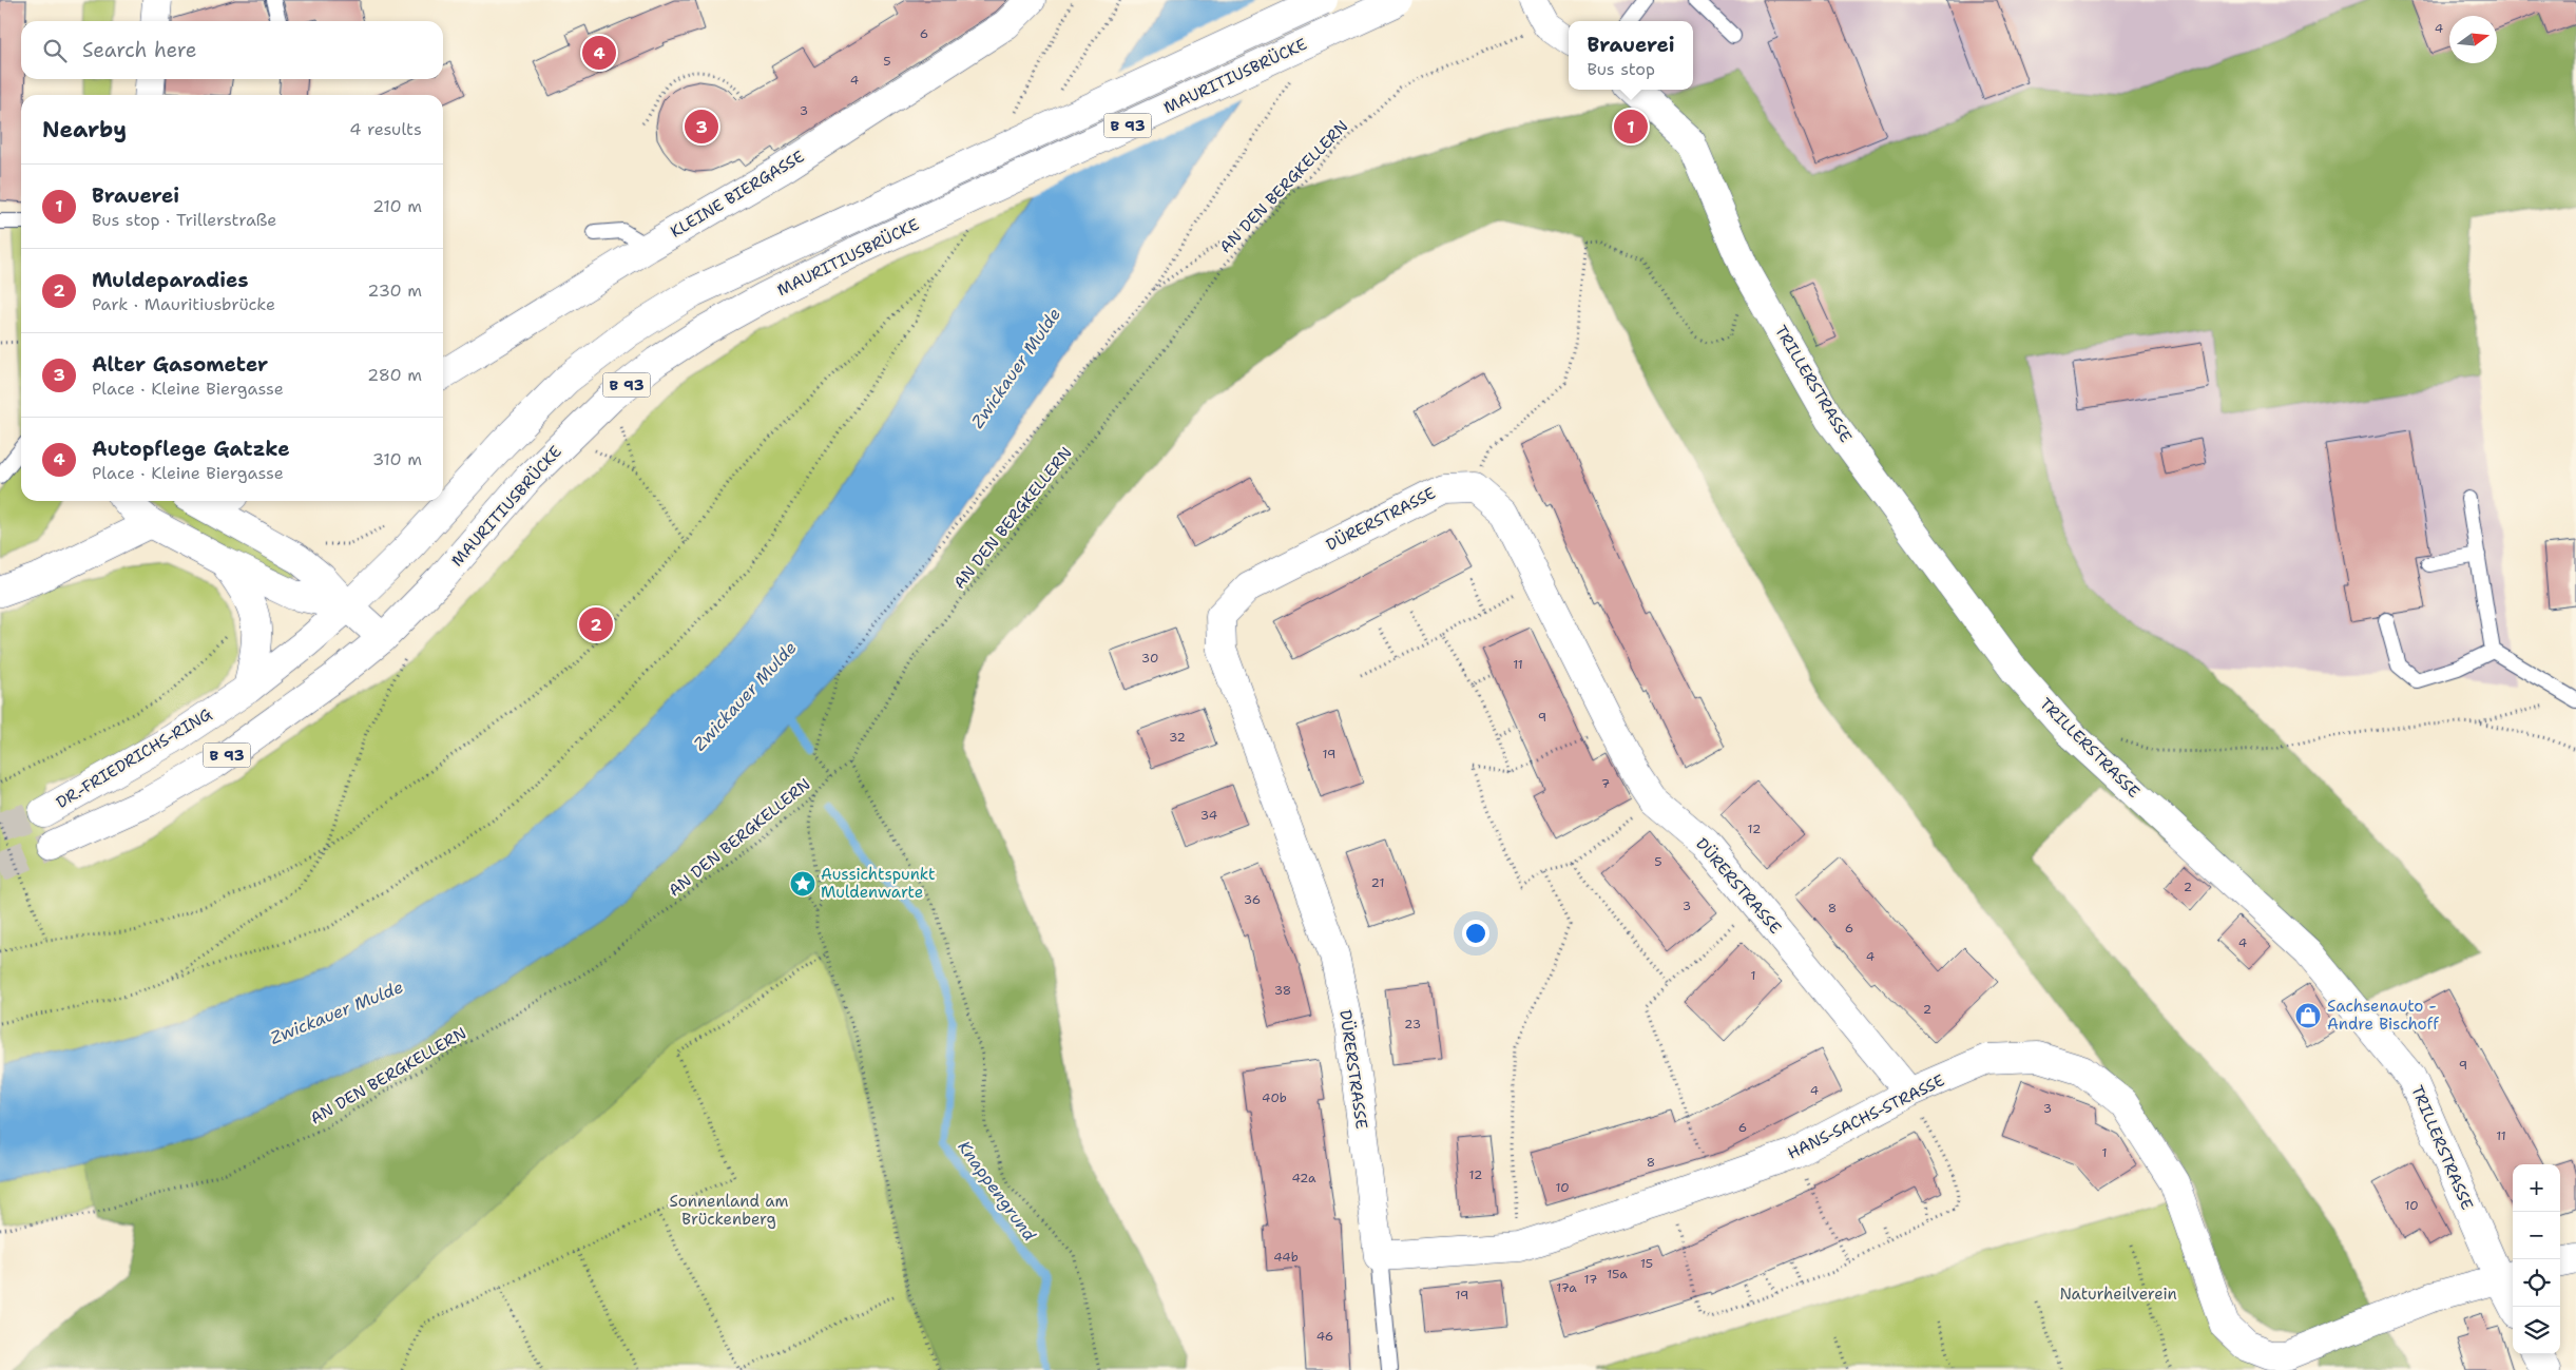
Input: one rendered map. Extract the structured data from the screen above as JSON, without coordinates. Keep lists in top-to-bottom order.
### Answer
{
  "streets": {
    "street": [
      "MAURITIUSBRÜCKE",
      "B 93",
      "KLEINE BIERGASSE",
      "TRILLERSTRASSE",
      "DÜRERSTRASSE",
      "DR.-FRIEDRICHS-RING",
      "HANS-SACHS-STRASSE"
    ],
    "path": ["AN DEN BERGKELLERN"]
  },
  "crossings": [
    ["MAURITIUSBRÜCKE", "B 93"],
    ["MAURITIUSBRÜCKE", "DR.-FRIEDRICHS-RING"],
    ["TRILLERSTRASSE", "HANS-SACHS-STRASSE"],
    ["DÜRERSTRASSE", "HANS-SACHS-STRASSE"]
  ],
  "water": ["Zwickauer Mulde", "Knappengrund"],
  "parks": ["Sonnenland am Brückenberg", "Naturheilverein"],
  "places": {
    "place": ["Aussichtspunkt Muldenwarte"],
    "shop": ["Sachsenauto - Andre Bischoff"]
  },
  "house_numbers": [
    "4",
    "6",
    "5",
    "4",
    "3",
    "30",
    "11",
    "9",
    "32",
    "19",
    "7",
    "34",
    "12",
    "5",
    "21",
    "2",
    "36",
    "3",
    "8",
    "6",
    "4",
    "4",
    "1",
    "38",
    "2",
    "23",
    "9",
    "4",
    "40b",
    "3",
    "6",
    "11",
    "1",
    "8",
    "12",
    "42a",
    "10",
    "10",
    "44b",
    "15",
    "15a",
    "17",
    "17a",
    "19",
    "46"
  ],
  "north": "right",
  "page": {
    "popup": ["Brauerei", "Bus stop"],
    "search": "Search here",
    "pins": [
      "4",
      "1",
      "3",
      "2"
    ],
    "heading": ["Nearby", "4 results"],
    "list": [
      {
        "mark": "1",
        "name": "Brauerei",
        "note": "Bus stop · Trillerstraße",
        "value": "210 m"
      },
      {
        "mark": "2",
        "name": "Muldeparadies",
        "note": "Park · Mauritiusbrücke",
        "value": "230 m"
      },
      {
        "mark": "3",
        "name": "Alter Gasometer",
        "note": "Place · Kleine Biergasse",
        "value": "280 m"
      },
      {
        "mark": "4",
        "name": "Autopflege Gatzke",
        "note": "Place · Kleine Biergasse",
        "value": "310 m"
      }
    ],
    "map_buttons": ["+", "−"]
  }
}
